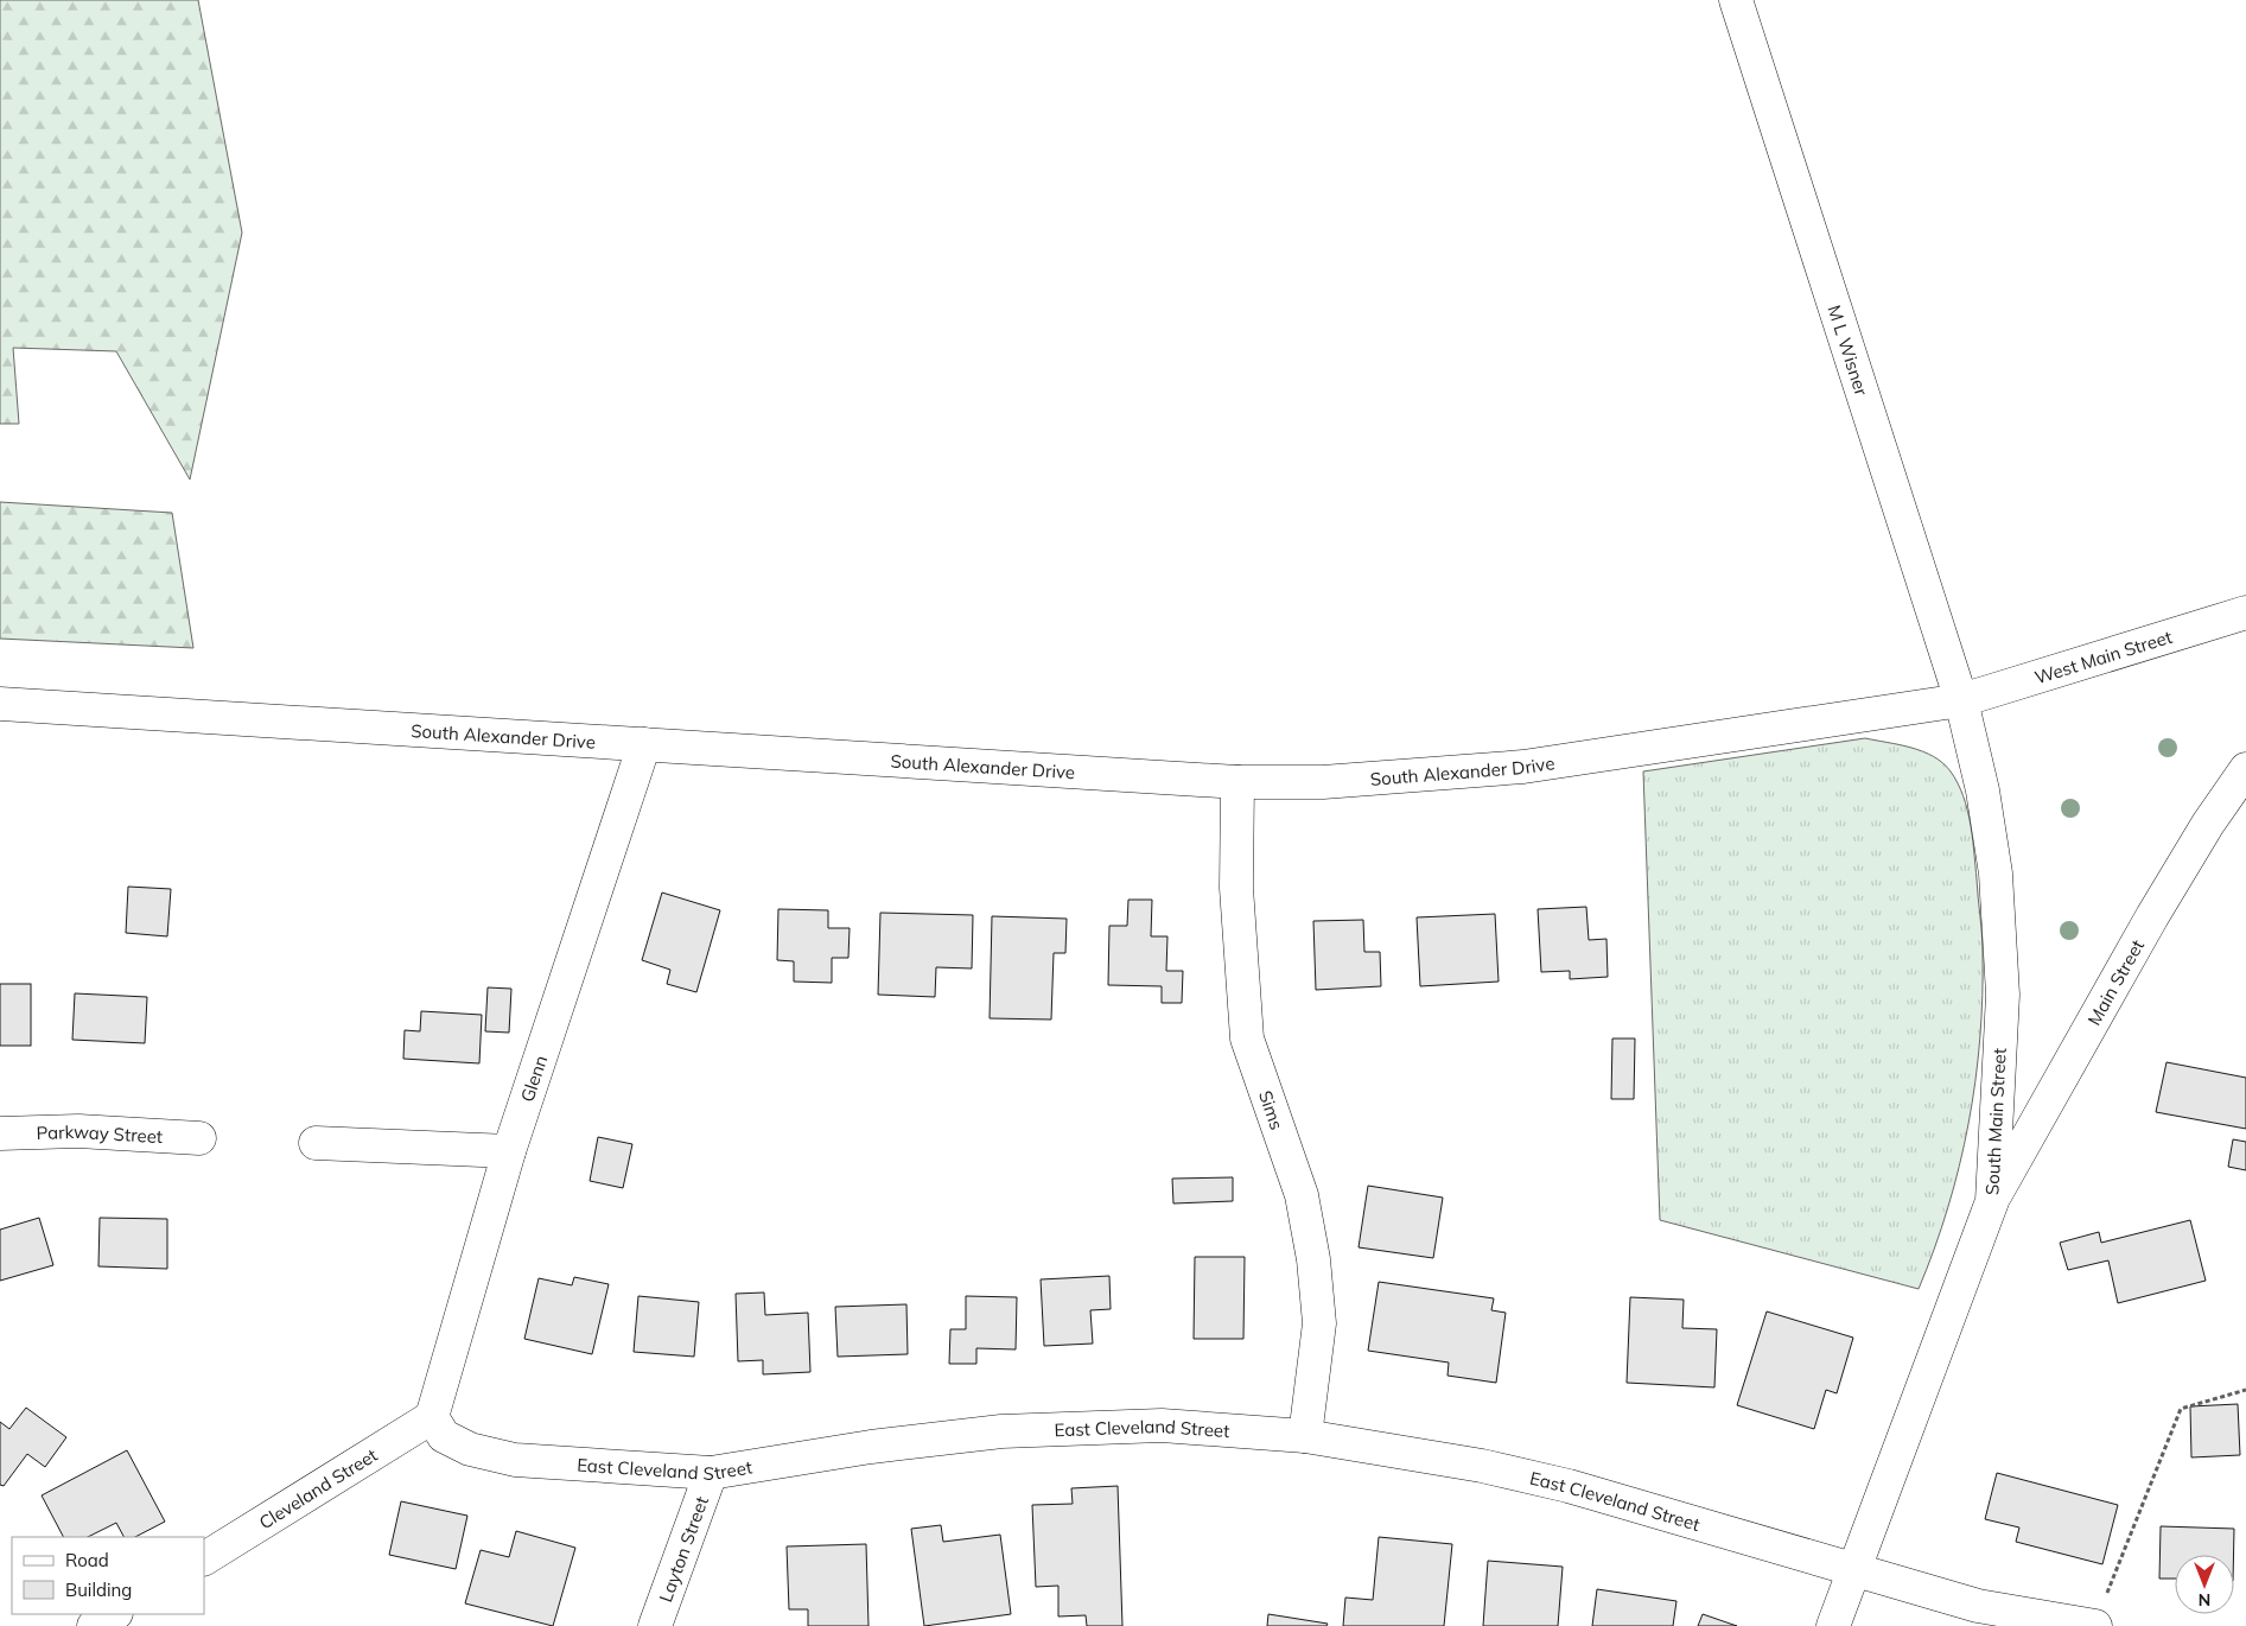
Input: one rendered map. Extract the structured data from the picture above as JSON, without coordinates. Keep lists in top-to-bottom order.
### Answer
{
  "streets": {
    "street": [
      "M L Wisner",
      "West Main Street",
      "South Alexander Drive",
      "Main Street",
      "Glenn",
      "Sims",
      "South Main Street",
      "Parkway Street",
      "East Cleveland Street",
      "Cleveland Street",
      "Layton Street"
    ]
  },
  "crossings": [
    ["M L Wisner", "West Main Street"],
    ["M L Wisner", "South Alexander Drive"],
    ["M L Wisner", "South Main Street"],
    ["West Main Street", "South Alexander Drive"],
    ["West Main Street", "South Main Street"],
    ["South Alexander Drive", "Glenn"],
    ["South Alexander Drive", "Sims"],
    ["South Alexander Drive", "South Main Street"],
    ["Main Street", "South Main Street"],
    ["Glenn", "East Cleveland Street"],
    ["Glenn", "Cleveland Street"],
    ["Sims", "East Cleveland Street"],
    ["South Main Street", "East Cleveland Street"],
    ["East Cleveland Street", "Cleveland Street"],
    ["East Cleveland Street", "Layton Street"]
  ],
  "legend": ["Road", "Building"],
  "north": "bottom"
}
